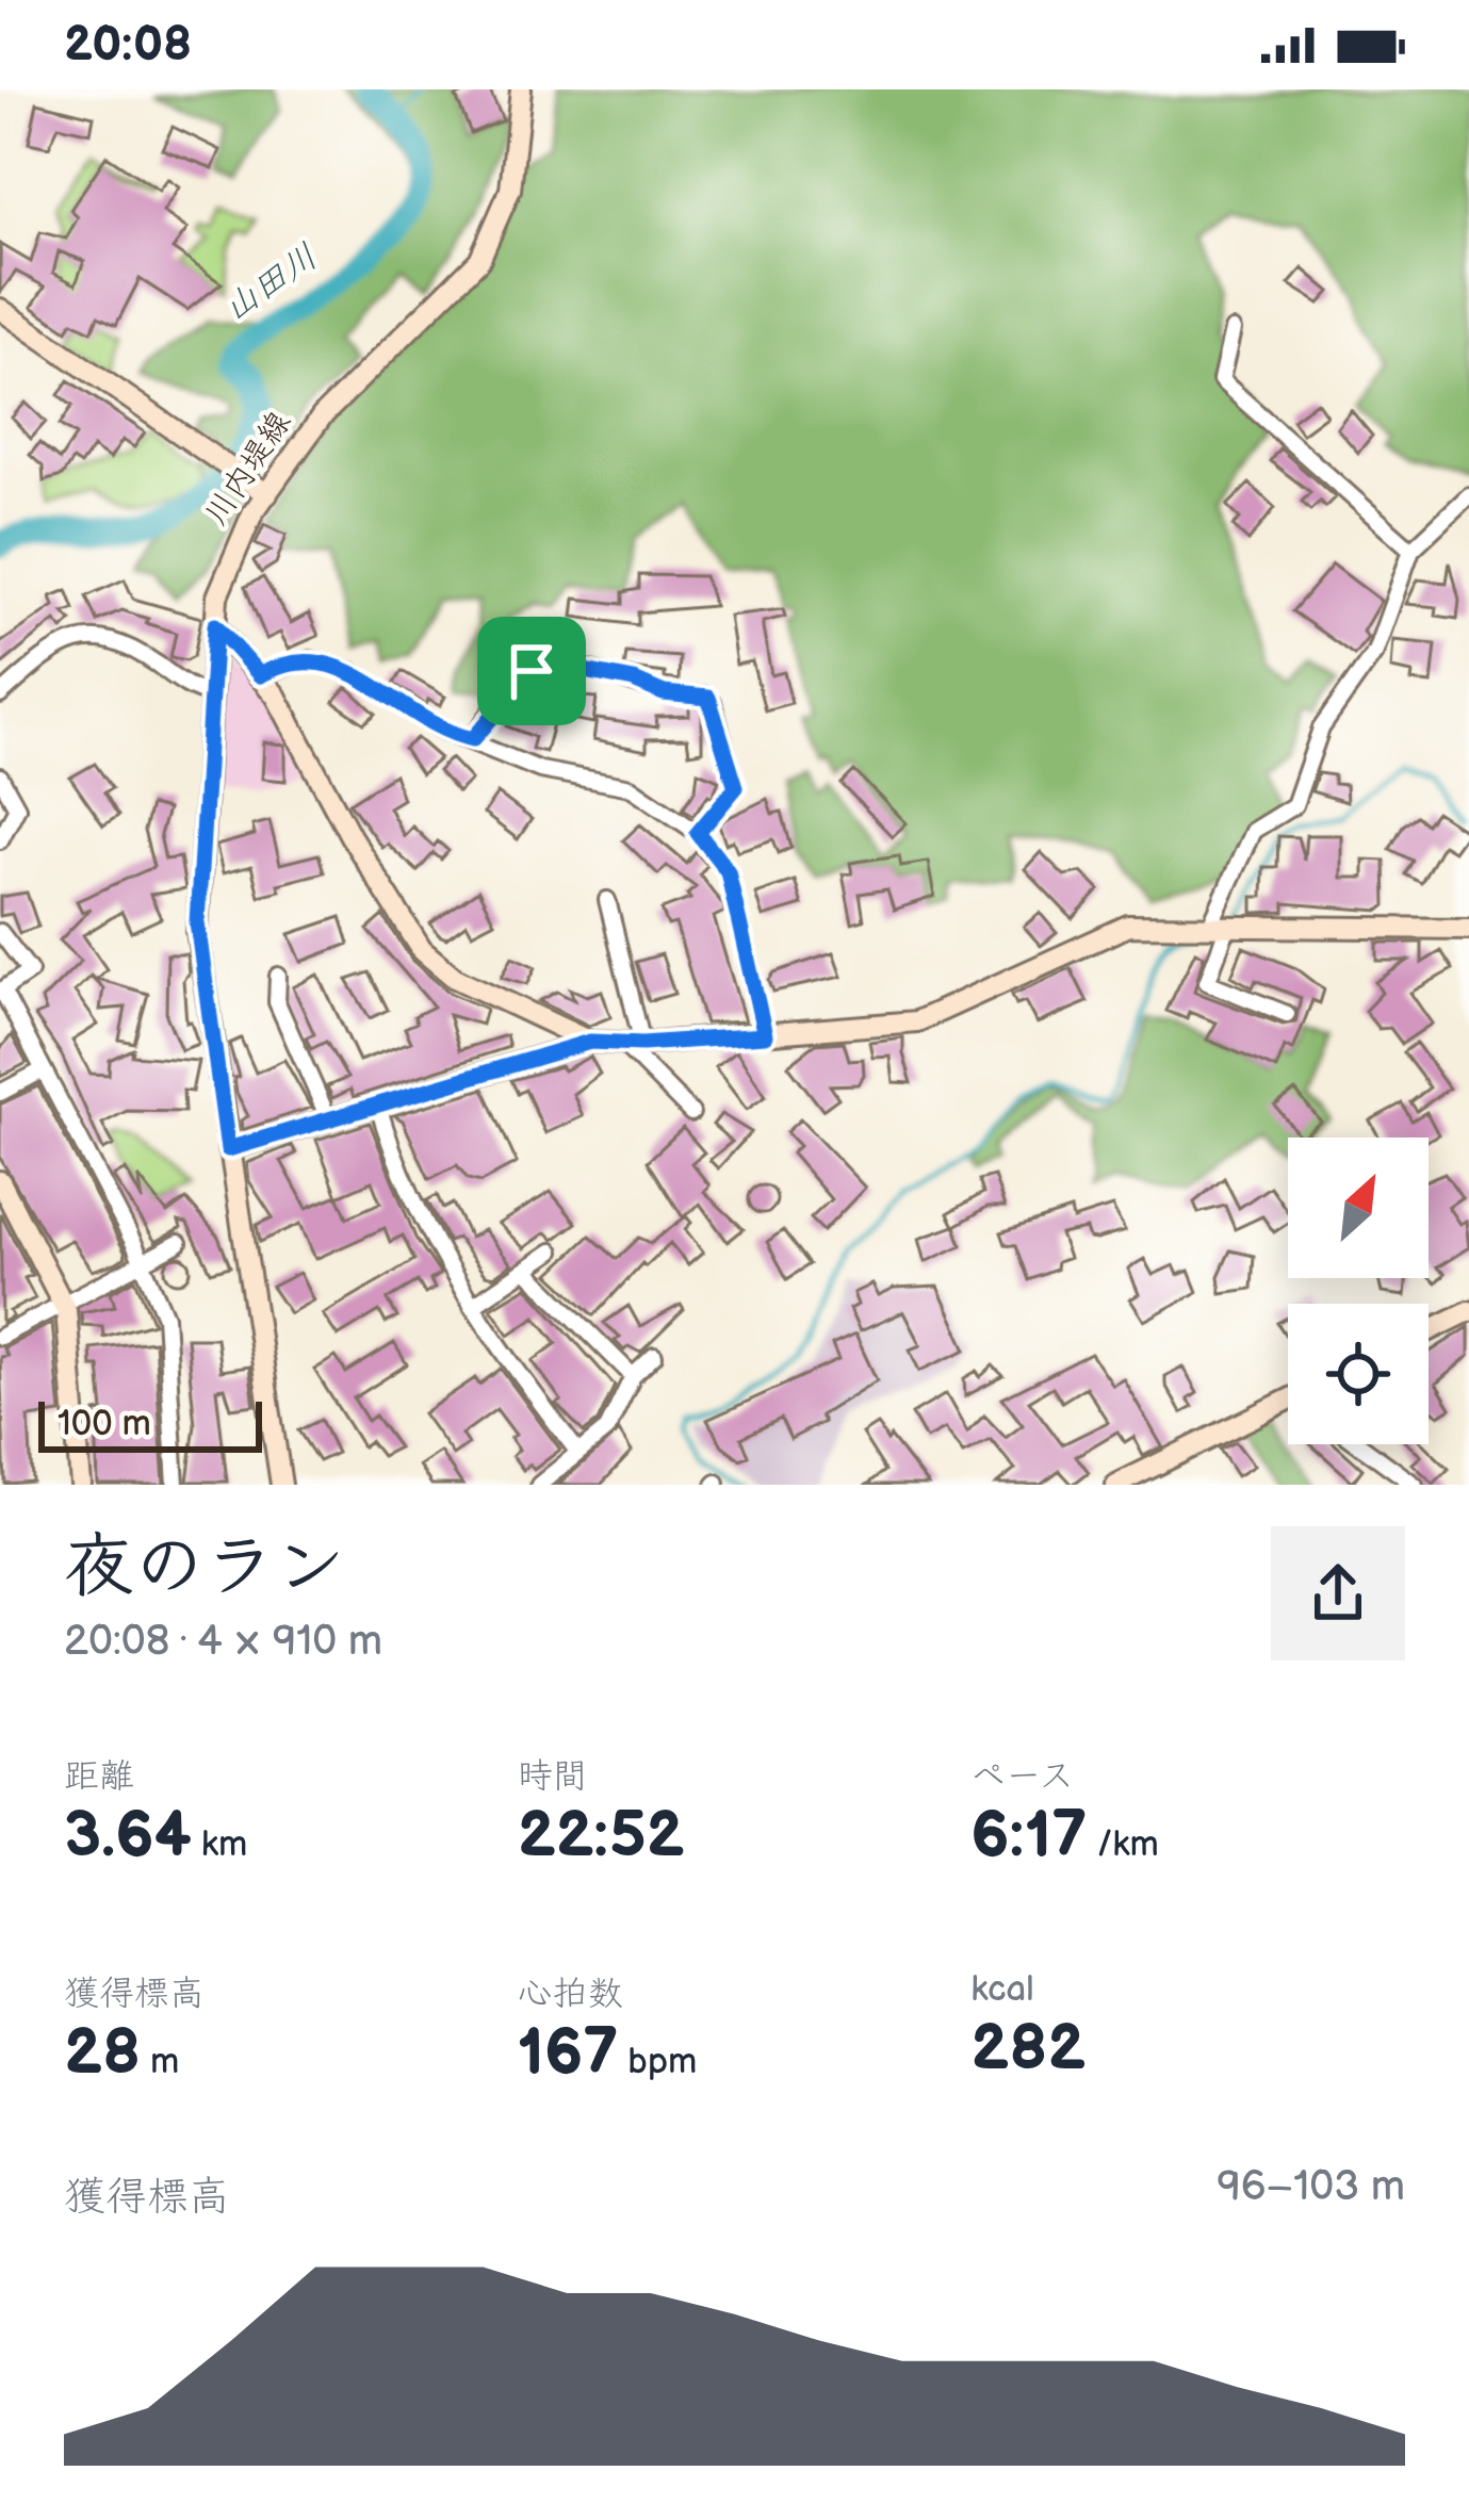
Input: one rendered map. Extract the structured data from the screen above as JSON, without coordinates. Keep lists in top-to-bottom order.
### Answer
{
  "streets": {
    "street": ["川内堤線"]
  },
  "water": ["山田川"],
  "scale_bar": "100 m",
  "north": "top right",
  "page": {
    "status": "20:08",
    "scale": "100 m",
    "heading": ["夜のラン", "20:08 · 4 × 910 m"],
    "stats": [
      ["距離", "3.64 km"],
      ["時間", "22:52"],
      ["ペース", "6:17 /km"],
      ["獲得標高", "28 m"],
      ["心拍数", "167 bpm"],
      ["kcal", "282"]
    ],
    "chart": ["獲得標高", "96–103 m"]
  }
}
